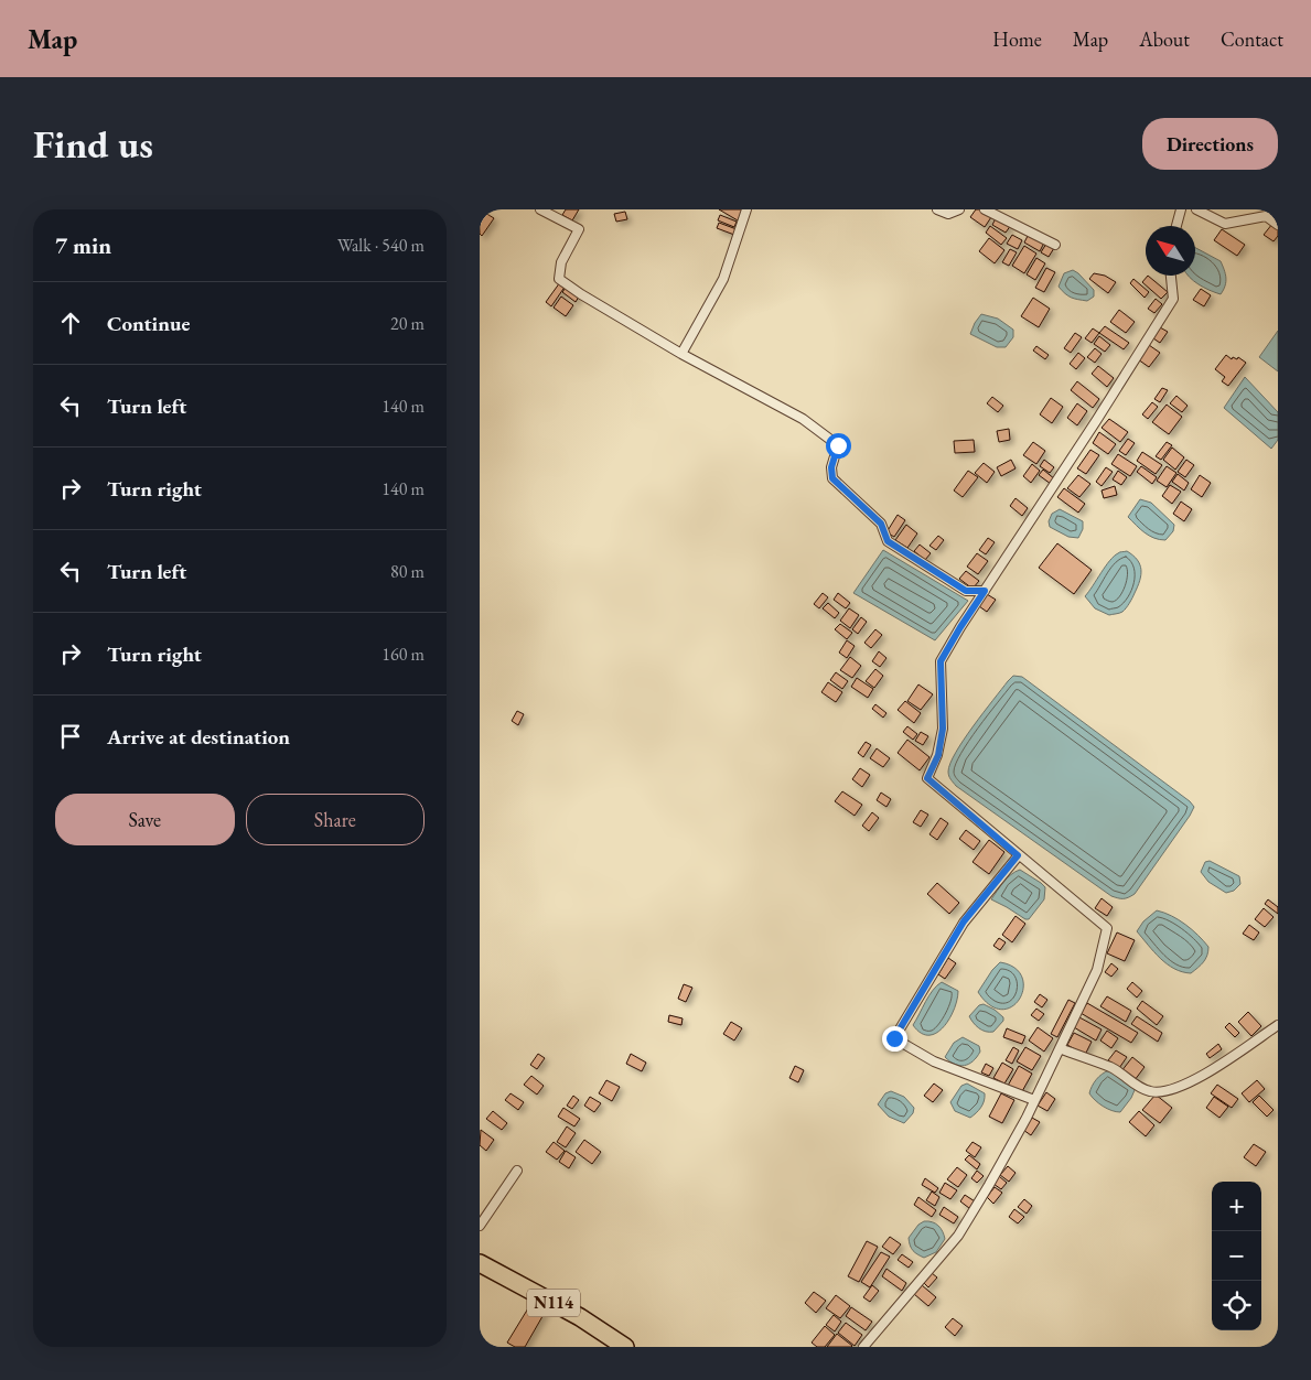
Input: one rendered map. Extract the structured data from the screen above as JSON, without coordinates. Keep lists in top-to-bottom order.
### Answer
{
  "streets": {
    "highway": ["N114"]
  },
  "north": "top left",
  "page": {
    "header": "Map",
    "nav": [
      "Home",
      "Map",
      "About",
      "Contact"
    ],
    "buttons": [
      "Directions",
      ["Save", "Share"]
    ],
    "title": "Find us",
    "heading": ["7 min", "Walk · 540 m"],
    "list": [
      ["Continue", "20 m"],
      ["Turn left", "140 m"],
      ["Turn right", "140 m"],
      ["Turn left", "80 m"],
      ["Turn right", "160 m"],
      "Arrive at destination"
    ],
    "map_buttons": ["+", "−"]
  }
}
